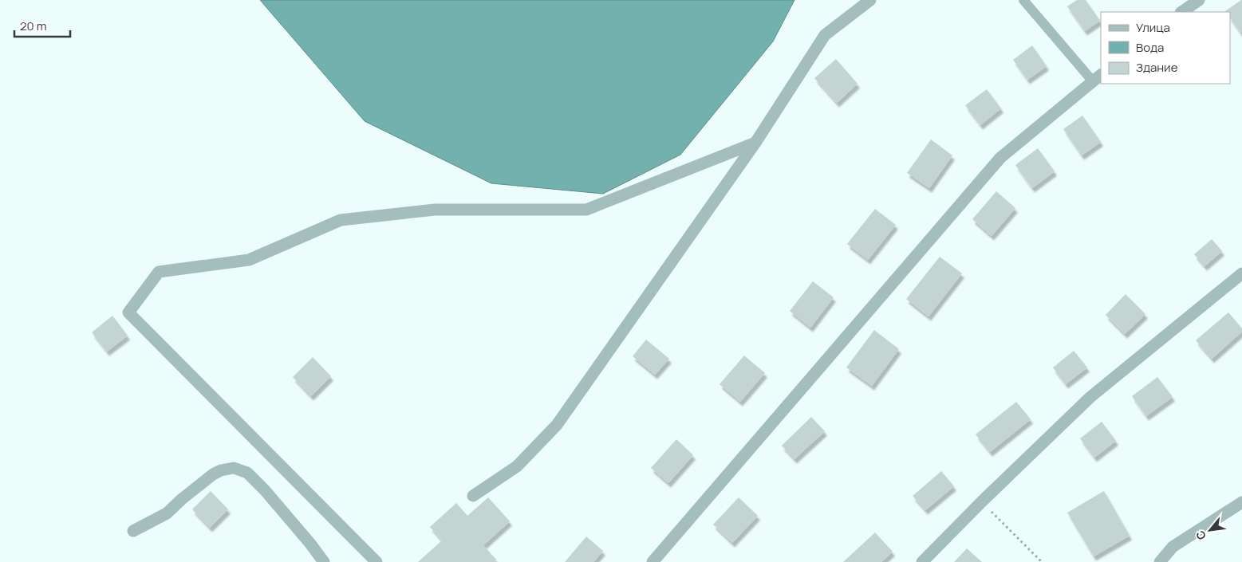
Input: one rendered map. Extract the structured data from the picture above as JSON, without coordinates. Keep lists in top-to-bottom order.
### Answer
{
  "legend": ["Улица", "Вода", "Здание"],
  "scale_bar": "20 m",
  "north": "bottom left"
}
